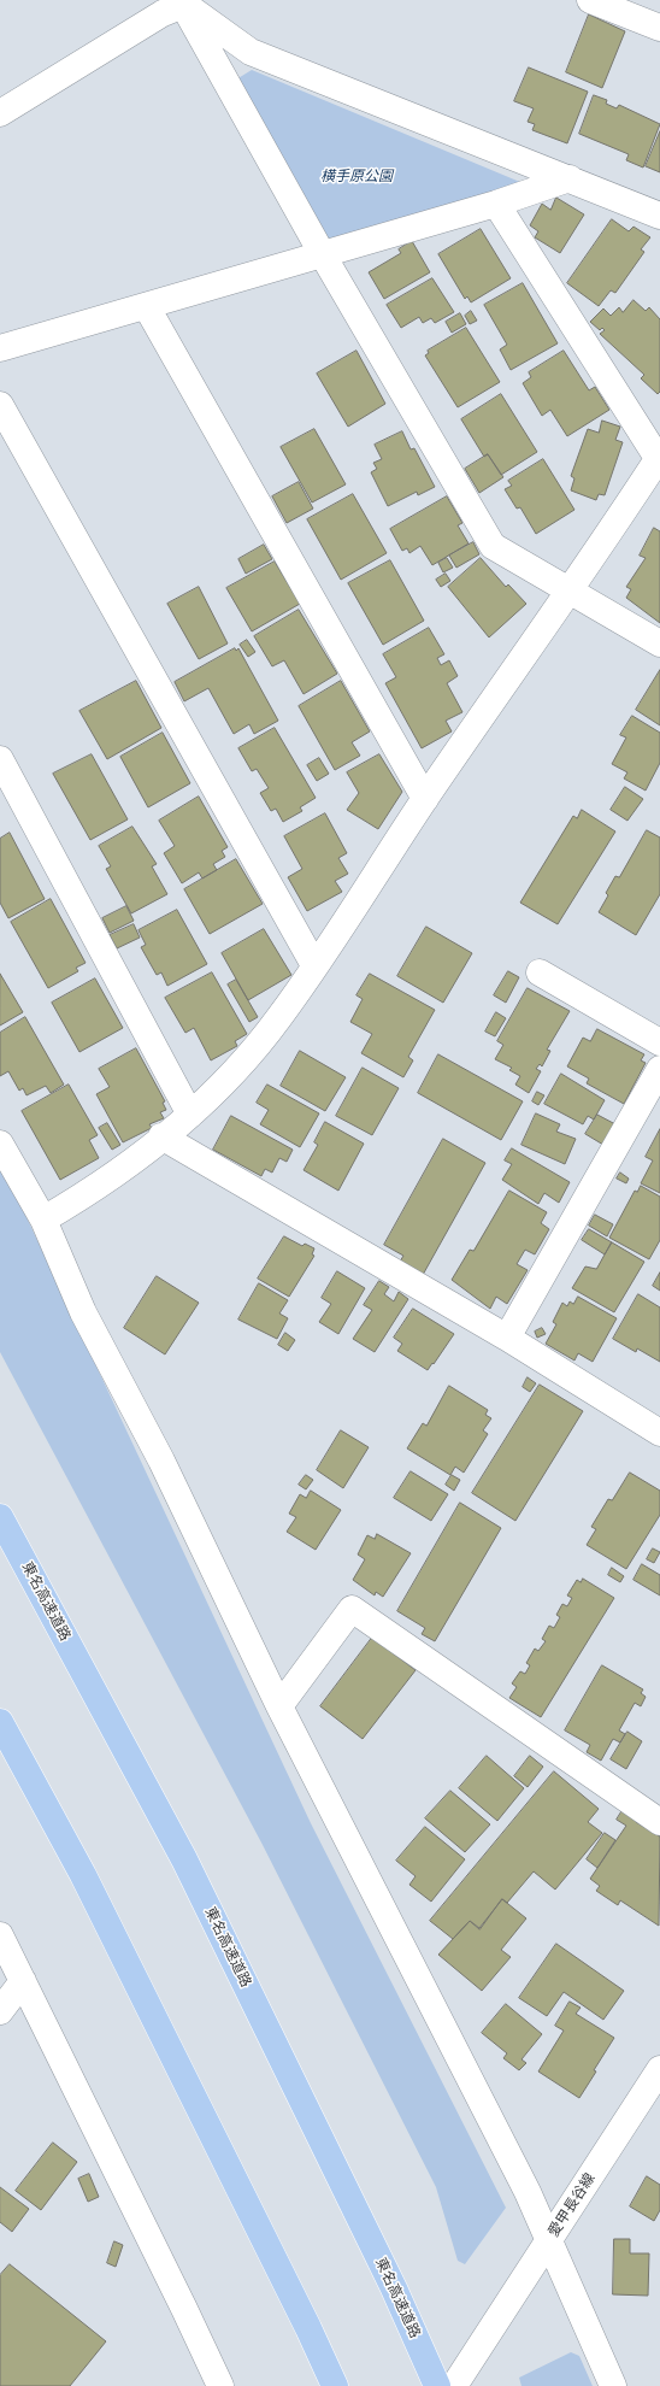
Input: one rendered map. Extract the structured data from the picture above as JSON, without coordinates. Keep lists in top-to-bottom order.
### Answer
{
  "streets": {
    "highway": ["東名高速道路"],
    "street": ["愛甲長谷線"]
  },
  "parks": ["横手原公園"]
}
